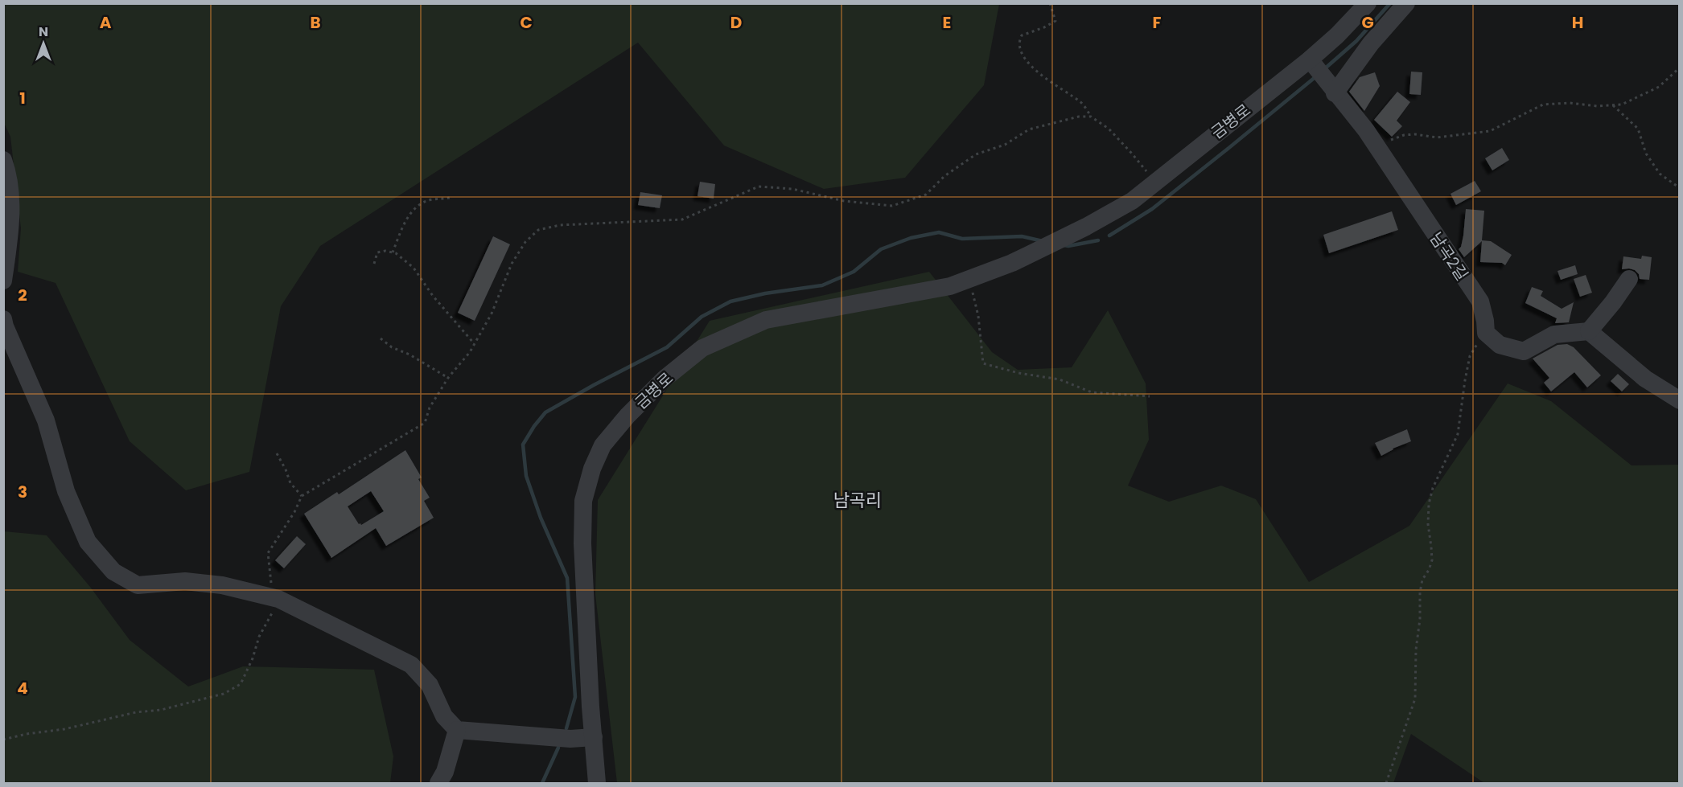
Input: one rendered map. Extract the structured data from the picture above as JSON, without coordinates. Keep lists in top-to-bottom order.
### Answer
{
  "streets": {
    "street": ["금병로", "남곡2길"]
  },
  "crossings": [
    ["금병로", "남곡2길"]
  ],
  "districts": ["남곡리"],
  "north": "top",
  "grid": {
    "columns": [
      "A",
      "B",
      "C",
      "D",
      "E",
      "F",
      "G",
      "H"
    ],
    "rows": [
      "1",
      "2",
      "3",
      "4"
    ]
  }
}
